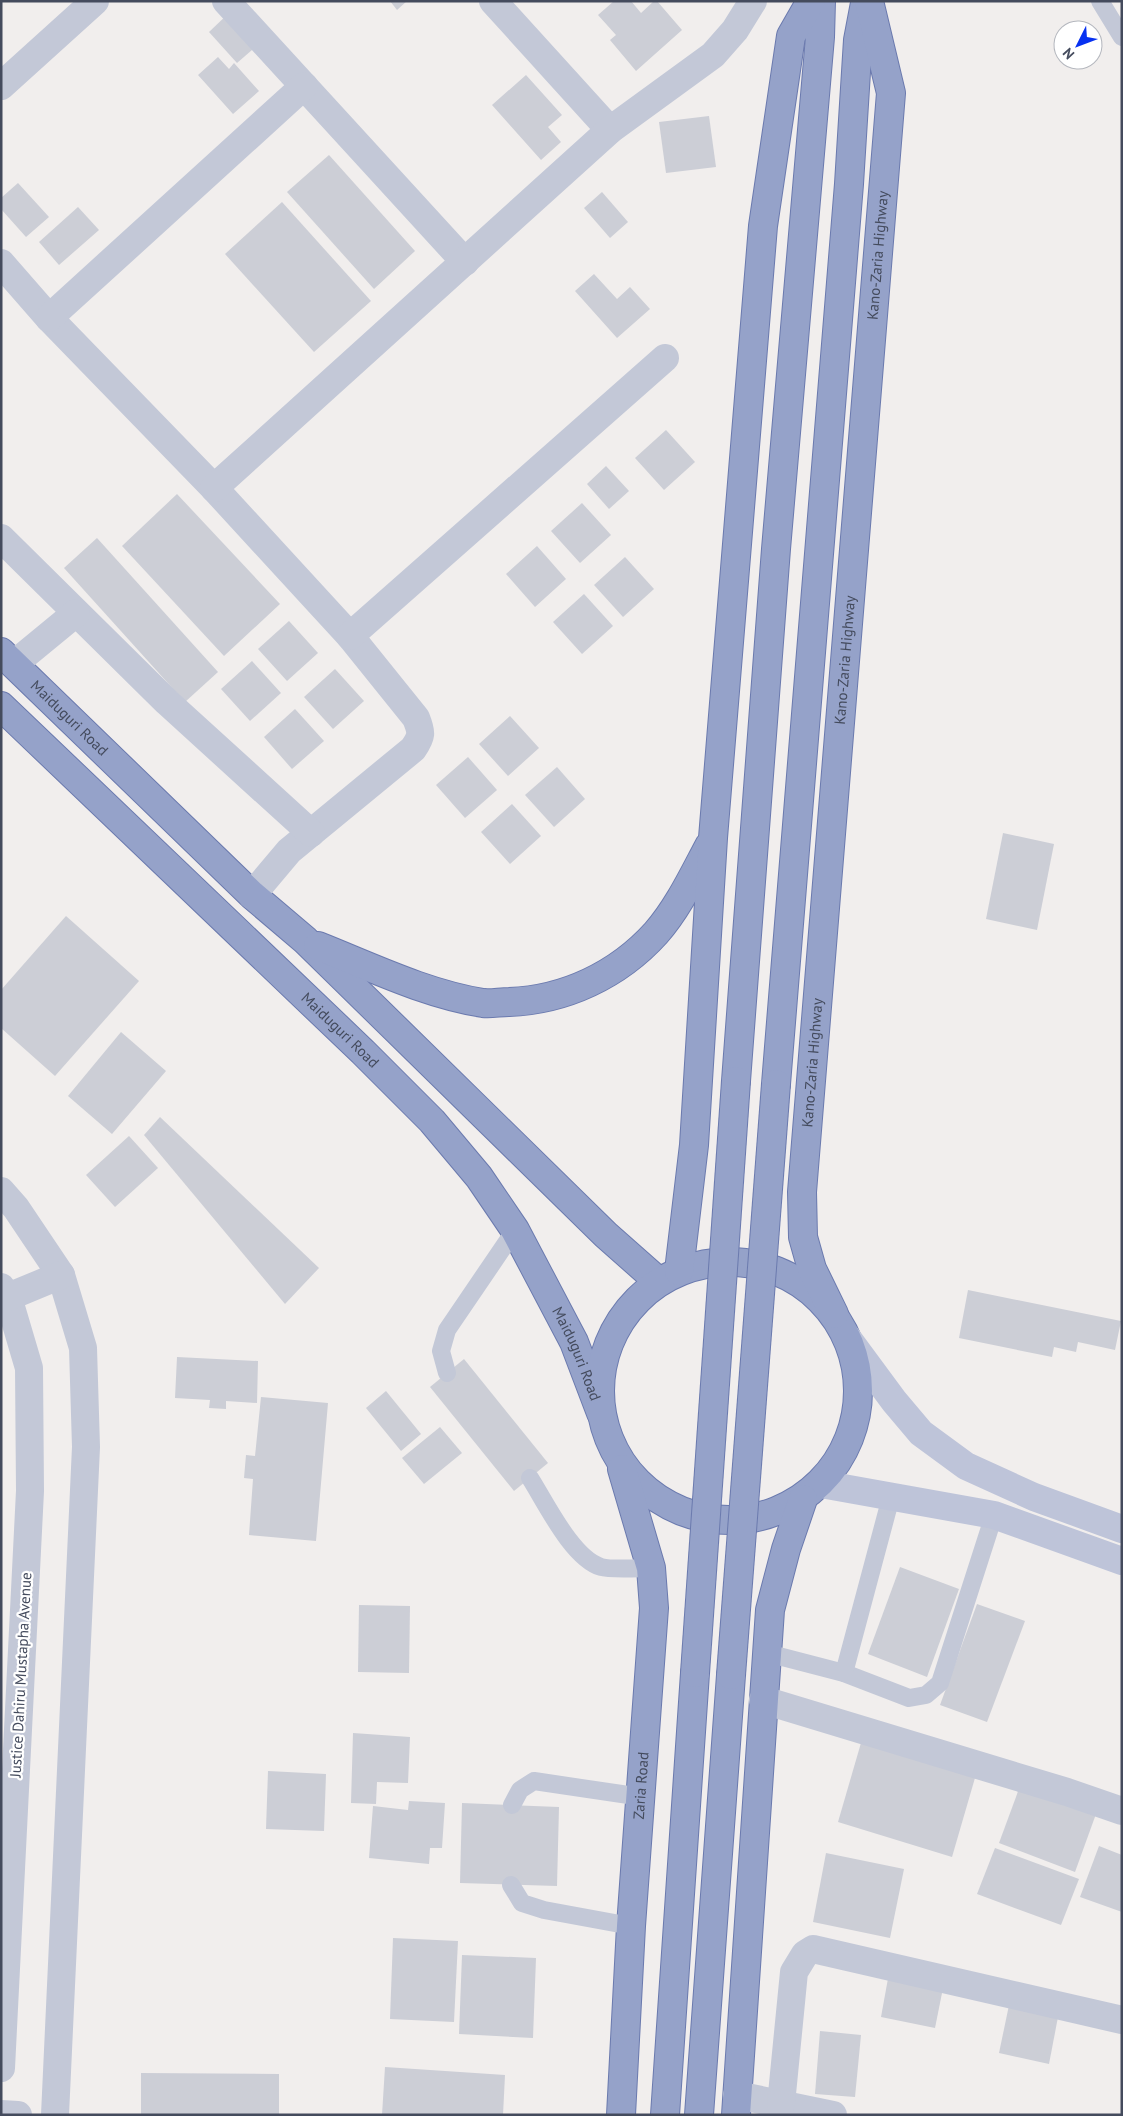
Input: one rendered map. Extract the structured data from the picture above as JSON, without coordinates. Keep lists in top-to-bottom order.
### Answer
{
  "streets": {
    "highway": ["Kano-Zaria Highway", "Maiduguri Road", "Zaria Road"],
    "street": ["Justice Dahiru Mustapha Avenue"]
  },
  "crossings": [
    ["Maiduguri Road", "Zaria Road"]
  ],
  "north": "bottom left"
}
